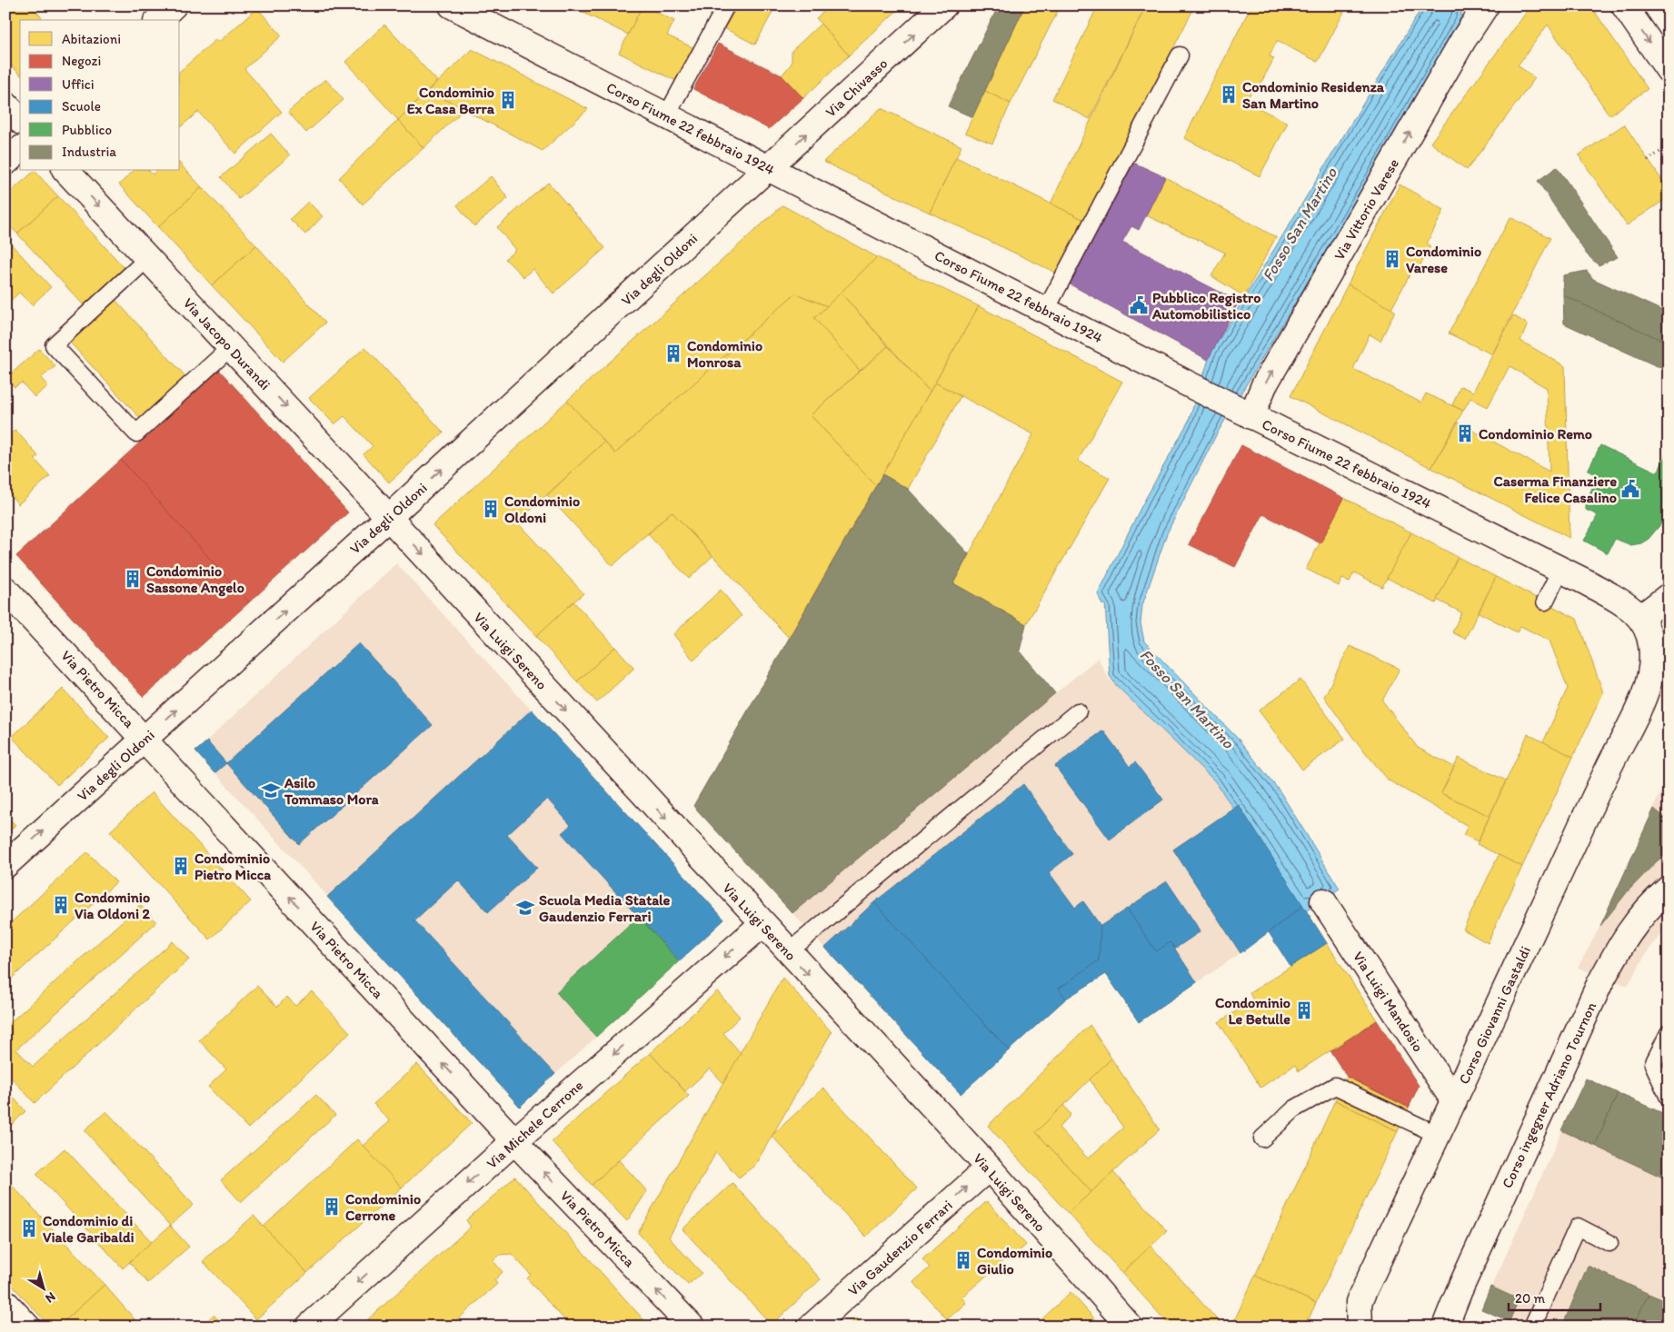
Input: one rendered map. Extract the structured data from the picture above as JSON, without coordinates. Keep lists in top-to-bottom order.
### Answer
{
  "streets": {
    "street": [
      "Via Chivasso",
      "Corso Fiume 22 febbraio 1924",
      "Via Vittorio Varese",
      "Via degli Oldoni",
      "Via Jacopo Durandi",
      "Via Luigi Sereno",
      "Via Pietro Micca",
      "Via Luigi Mandosio",
      "Corso Giovanni Gastaldi",
      "Corso ingegner Adriano Tournon",
      "Via Michele Cerrone",
      "Via Gaudenzio Ferrari"
    ]
  },
  "crossings": [
    ["Via Chivasso", "Corso Fiume 22 febbraio 1924"],
    ["Via Chivasso", "Via degli Oldoni"],
    ["Corso Fiume 22 febbraio 1924", "Via Vittorio Varese"],
    ["Corso Fiume 22 febbraio 1924", "Via degli Oldoni"],
    ["Via degli Oldoni", "Via Jacopo Durandi"],
    ["Via degli Oldoni", "Via Luigi Sereno"],
    ["Via degli Oldoni", "Via Pietro Micca"],
    ["Via Jacopo Durandi", "Via Luigi Sereno"],
    ["Via Luigi Sereno", "Via Michele Cerrone"],
    ["Via Luigi Sereno", "Via Gaudenzio Ferrari"],
    ["Via Pietro Micca", "Via Michele Cerrone"],
    ["Via Luigi Mandosio", "Corso Giovanni Gastaldi"]
  ],
  "one_way": [
    "Via Chivasso",
    "Via Vittorio Varese",
    "Via degli Oldoni",
    "Via Jacopo Durandi",
    "Via Luigi Sereno",
    "Via Pietro Micca",
    "Via Michele Cerrone",
    "Via Gaudenzio Ferrari"
  ],
  "water": ["Fosso San Martino"],
  "places": {
    "building": [
      "Condominio Residenza San Martino",
      "Condominio Ex Casa Berra",
      "Condominio Varese",
      "Condominio Monrosa",
      "Condominio Remo",
      "Condominio Oldoni",
      "Condominio Sassone Angelo",
      "Condominio Pietro Micca",
      "Condominio Via Oldoni 2",
      "Condominio Le Betulle",
      "Condominio Cerrone",
      "Condominio di Viale Garibaldi",
      "Condominio Giulio"
    ],
    "public building": ["Pubblico Registro Automobilistico", "Caserma Finanziere Felice Casalino"],
    "school or university": ["Asilo Tommaso Mora", "Scuola Media Statale Gaudenzio Ferrari"]
  },
  "legend": [
    "Abitazioni",
    "Negozi",
    "Uffici",
    "Scuole",
    "Pubblico",
    "Industria"
  ],
  "scale_bar": "20 m",
  "north": "bottom right"
}
